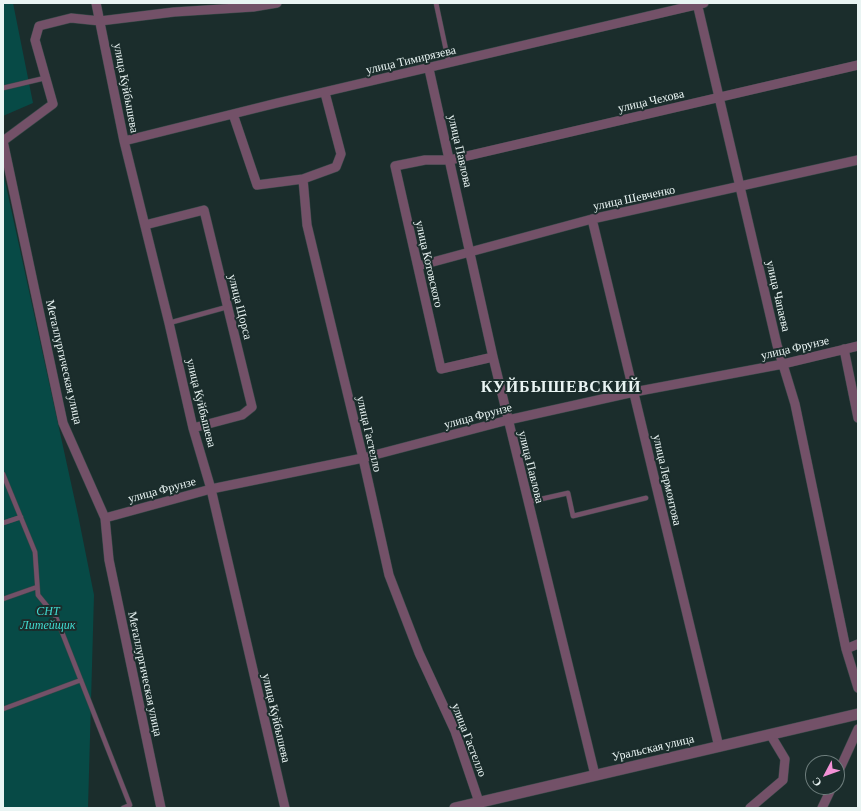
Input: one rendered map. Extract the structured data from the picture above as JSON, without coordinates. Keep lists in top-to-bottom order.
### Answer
{
  "streets": {
    "street": [
      "улица Тимирязева",
      "улица Куйбышева",
      "улица Чехова",
      "улица Павлова",
      "улица Шевченко",
      "улица Котовского",
      "улица Чапаева",
      "улица Щорса",
      "улица Фрунзе",
      "Металлургическая улица",
      "улица Гастелло",
      "улица Лермонтова",
      "Уральская улица"
    ]
  },
  "crossings": [
    ["улица Тимирязева", "улица Куйбышева"],
    ["улица Тимирязева", "улица Павлова"],
    ["улица Тимирязева", "улица Чапаева"],
    ["улица Куйбышева", "улица Щорса"],
    ["улица Куйбышева", "улица Фрунзе"],
    ["улица Куйбышева", "Металлургическая улица"],
    ["улица Чехова", "улица Павлова"],
    ["улица Чехова", "улица Котовского"],
    ["улица Чехова", "улица Чапаева"],
    ["улица Павлова", "улица Шевченко"],
    ["улица Павлова", "улица Котовского"],
    ["улица Павлова", "улица Фрунзе"],
    ["улица Павлова", "Уральская улица"],
    ["улица Шевченко", "улица Котовского"],
    ["улица Шевченко", "улица Чапаева"],
    ["улица Шевченко", "улица Лермонтова"],
    ["улица Чапаева", "улица Фрунзе"],
    ["улица Фрунзе", "Металлургическая улица"],
    ["улица Фрунзе", "улица Гастелло"],
    ["улица Фрунзе", "улица Лермонтова"],
    ["улица Гастелло", "Уральская улица"],
    ["улица Лермонтова", "Уральская улица"]
  ],
  "districts": ["КУЙБЫШЕВСКИЙ"],
  "parks": ["СНТ Литейщик"],
  "north": "bottom left"
}
